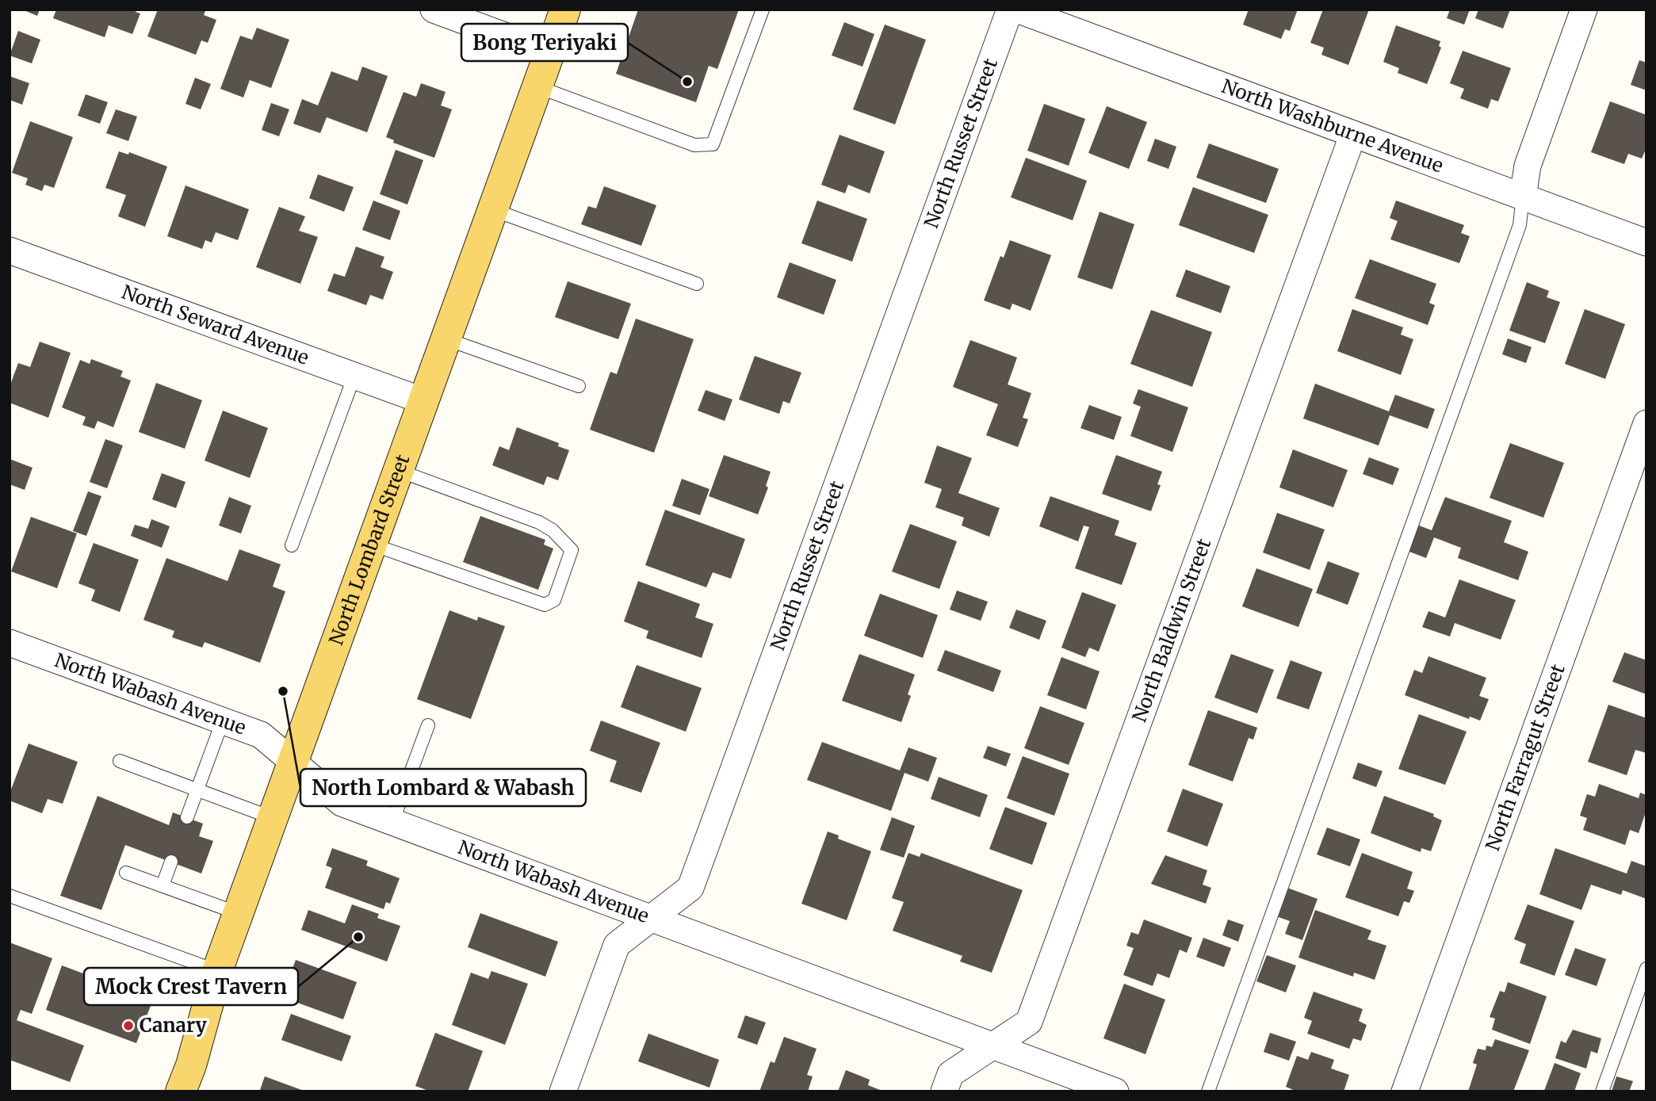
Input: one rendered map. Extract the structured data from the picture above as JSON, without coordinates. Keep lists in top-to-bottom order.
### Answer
{
  "streets": {
    "main road": ["North Lombard Street"],
    "street": [
      "North Washburne Avenue",
      "North Russet Street",
      "North Seward Avenue",
      "North Baldwin Street",
      "North Wabash Avenue",
      "North Farragut Street"
    ]
  },
  "crossings": [
    ["North Washburne Avenue", "North Baldwin Street"],
    ["North Russet Street", "North Wabash Avenue"],
    ["North Seward Avenue", "North Lombard Street"],
    ["North Lombard Street", "North Wabash Avenue"],
    ["North Baldwin Street", "North Wabash Avenue"]
  ],
  "places": [
    "Bong Teriyaki",
    "North Lombard & Wabash",
    "Mock Crest Tavern",
    "Canary"
  ]
}
